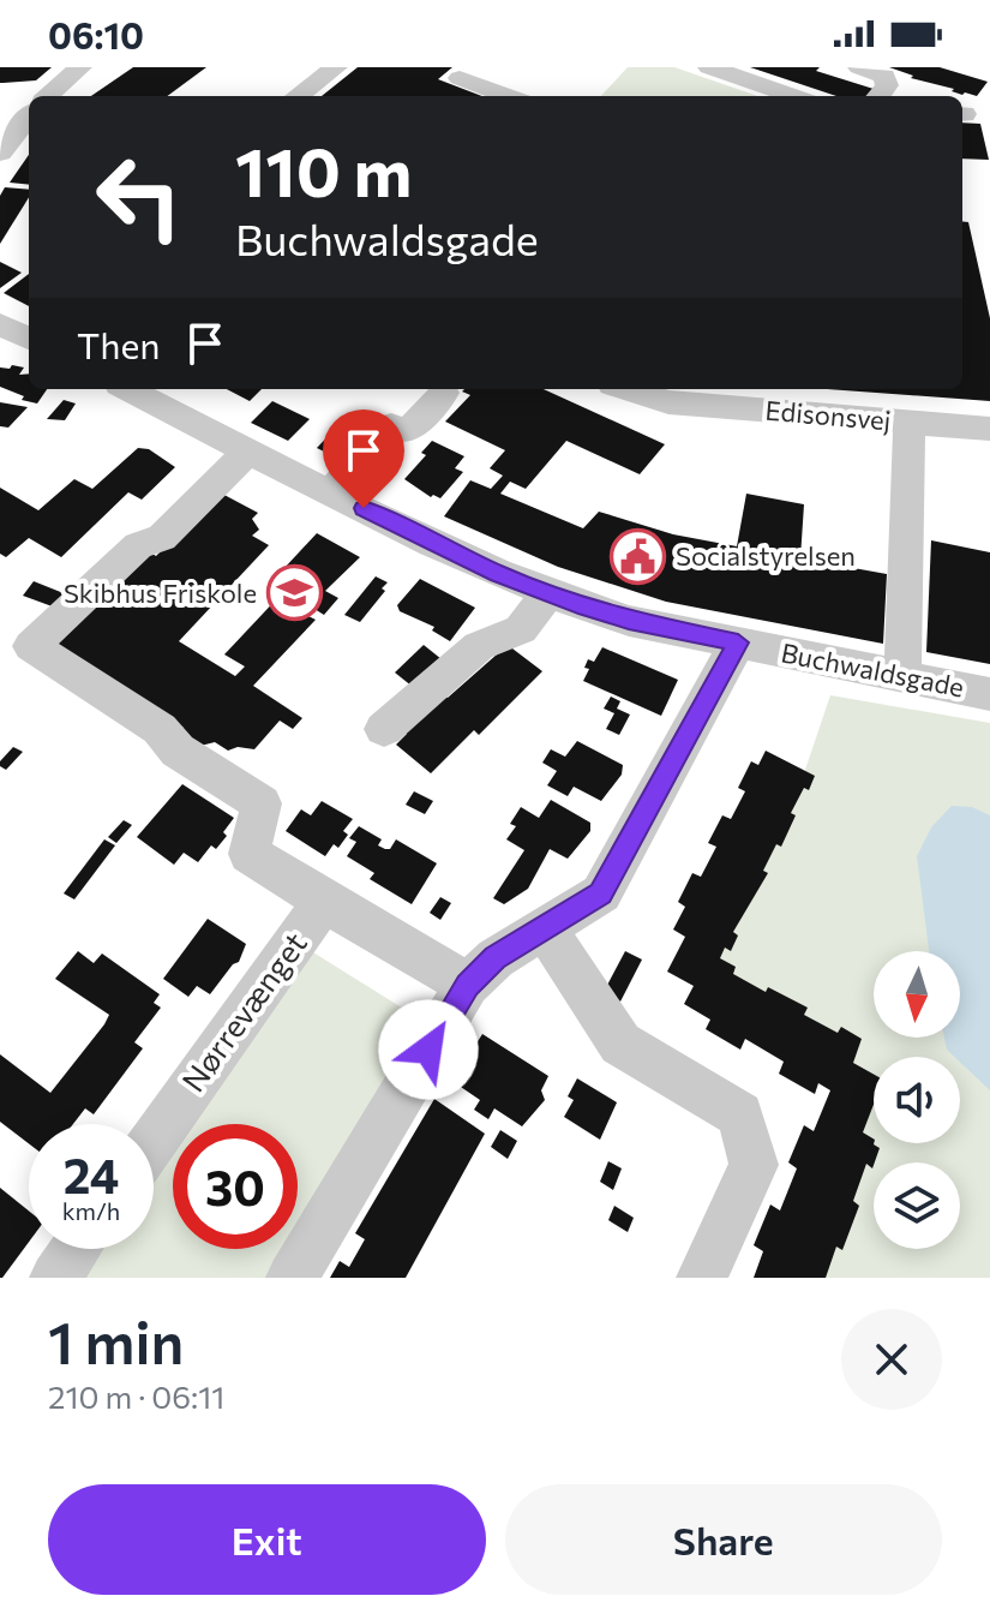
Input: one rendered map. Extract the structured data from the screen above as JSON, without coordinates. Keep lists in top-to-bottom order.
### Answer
{
  "streets": {
    "street": ["Edisonsvej", "Buchwaldsgade", "Nørrevænget"]
  },
  "places": {
    "public building": ["Socialstyrelsen"],
    "school or university": ["Skibhus Friskole"]
  },
  "north": "bottom",
  "page": {
    "status": "06:10",
    "turn": ["110 m", "Buchwaldsgade"],
    "then": "Then",
    "speed": "24 km/h",
    "limit": "30",
    "heading": ["1 min", "210 m · 06:11"],
    "buttons": ["Exit", "Share"]
  }
}
